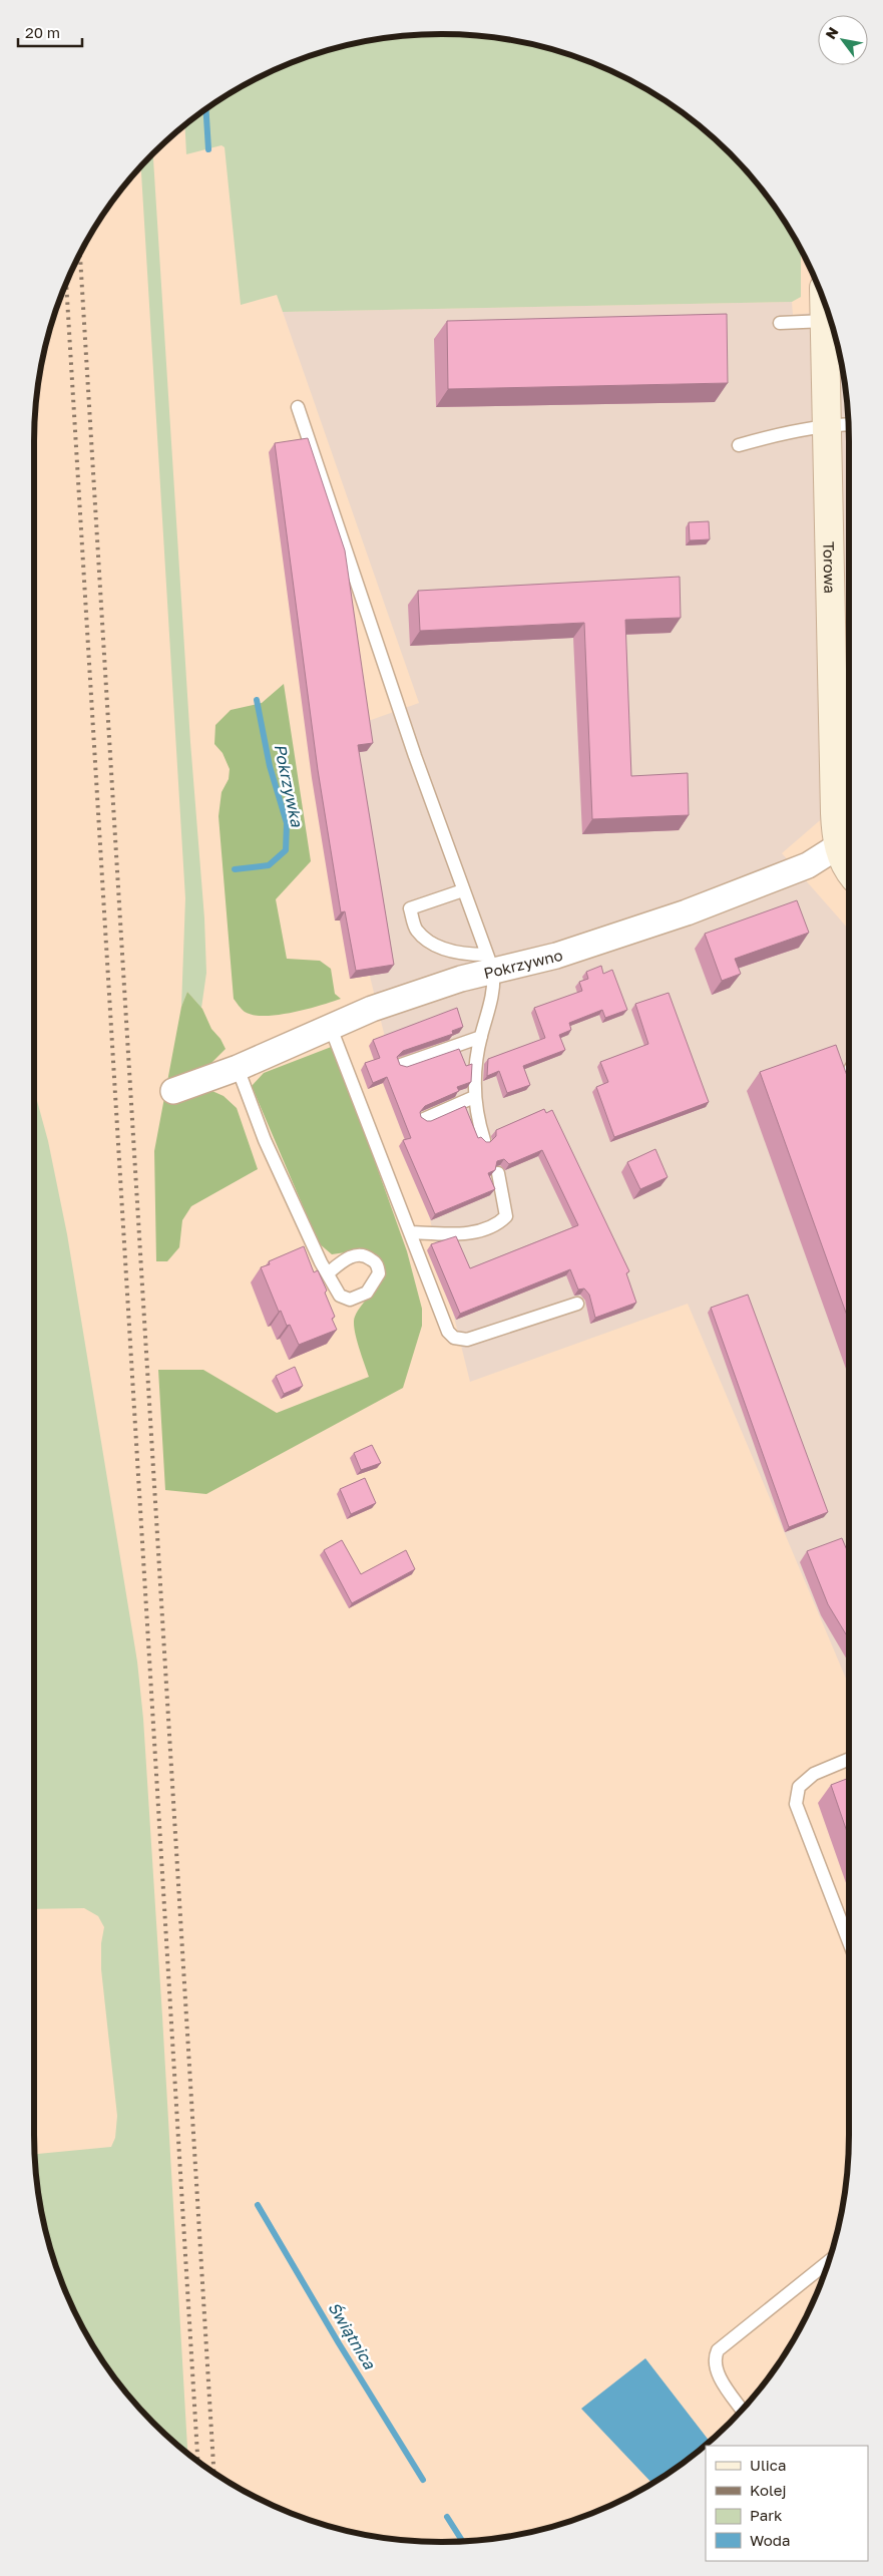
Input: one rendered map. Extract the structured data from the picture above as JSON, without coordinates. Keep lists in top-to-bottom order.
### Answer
{
  "streets": {
    "street": ["Torowa", "Pokrzywno"]
  },
  "crossings": [
    ["Torowa", "Pokrzywno"]
  ],
  "water": ["Pokrzywka", "Świątnica"],
  "legend": [
    "Ulica",
    "Kolej",
    "Park",
    "Woda"
  ],
  "scale_bar": "20 m",
  "north": "top left"
}
